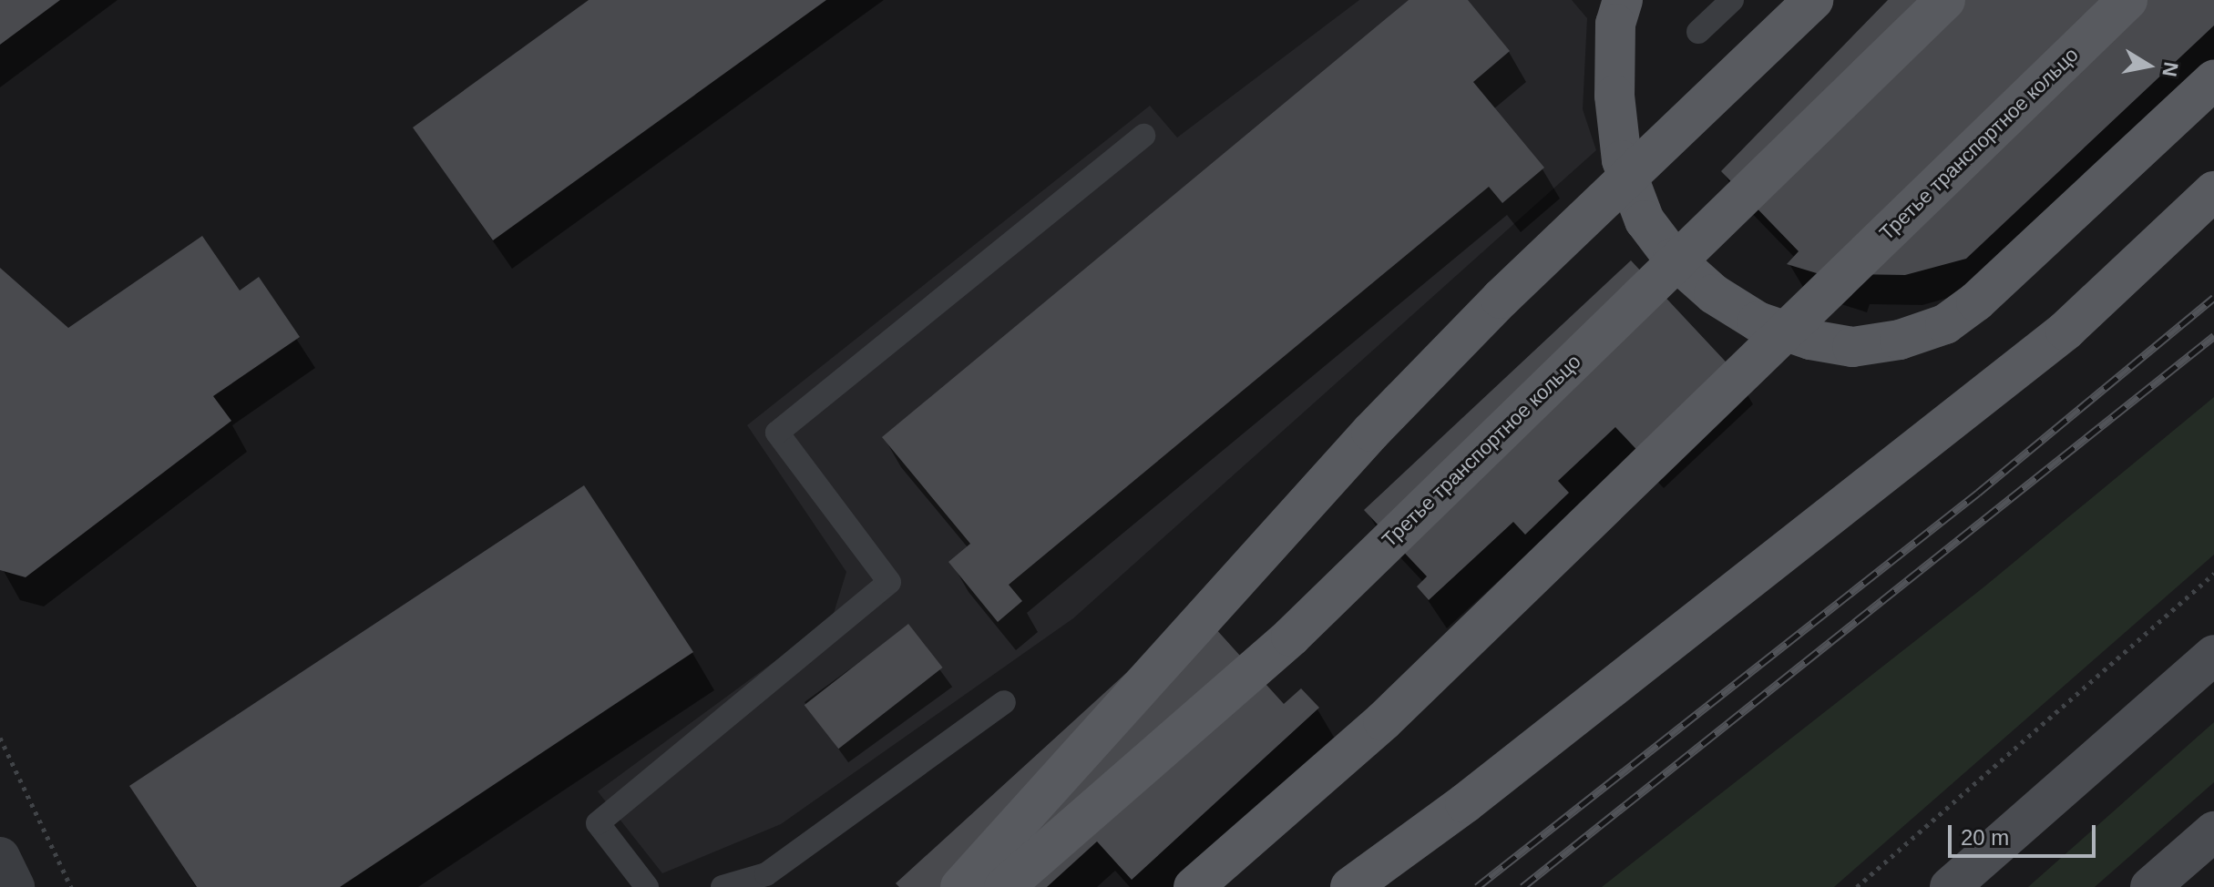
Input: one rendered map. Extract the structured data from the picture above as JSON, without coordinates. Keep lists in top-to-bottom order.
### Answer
{
  "streets": {
    "main road": ["Третье транспортное кольцо"]
  },
  "scale_bar": "20 m",
  "north": "right"
}
